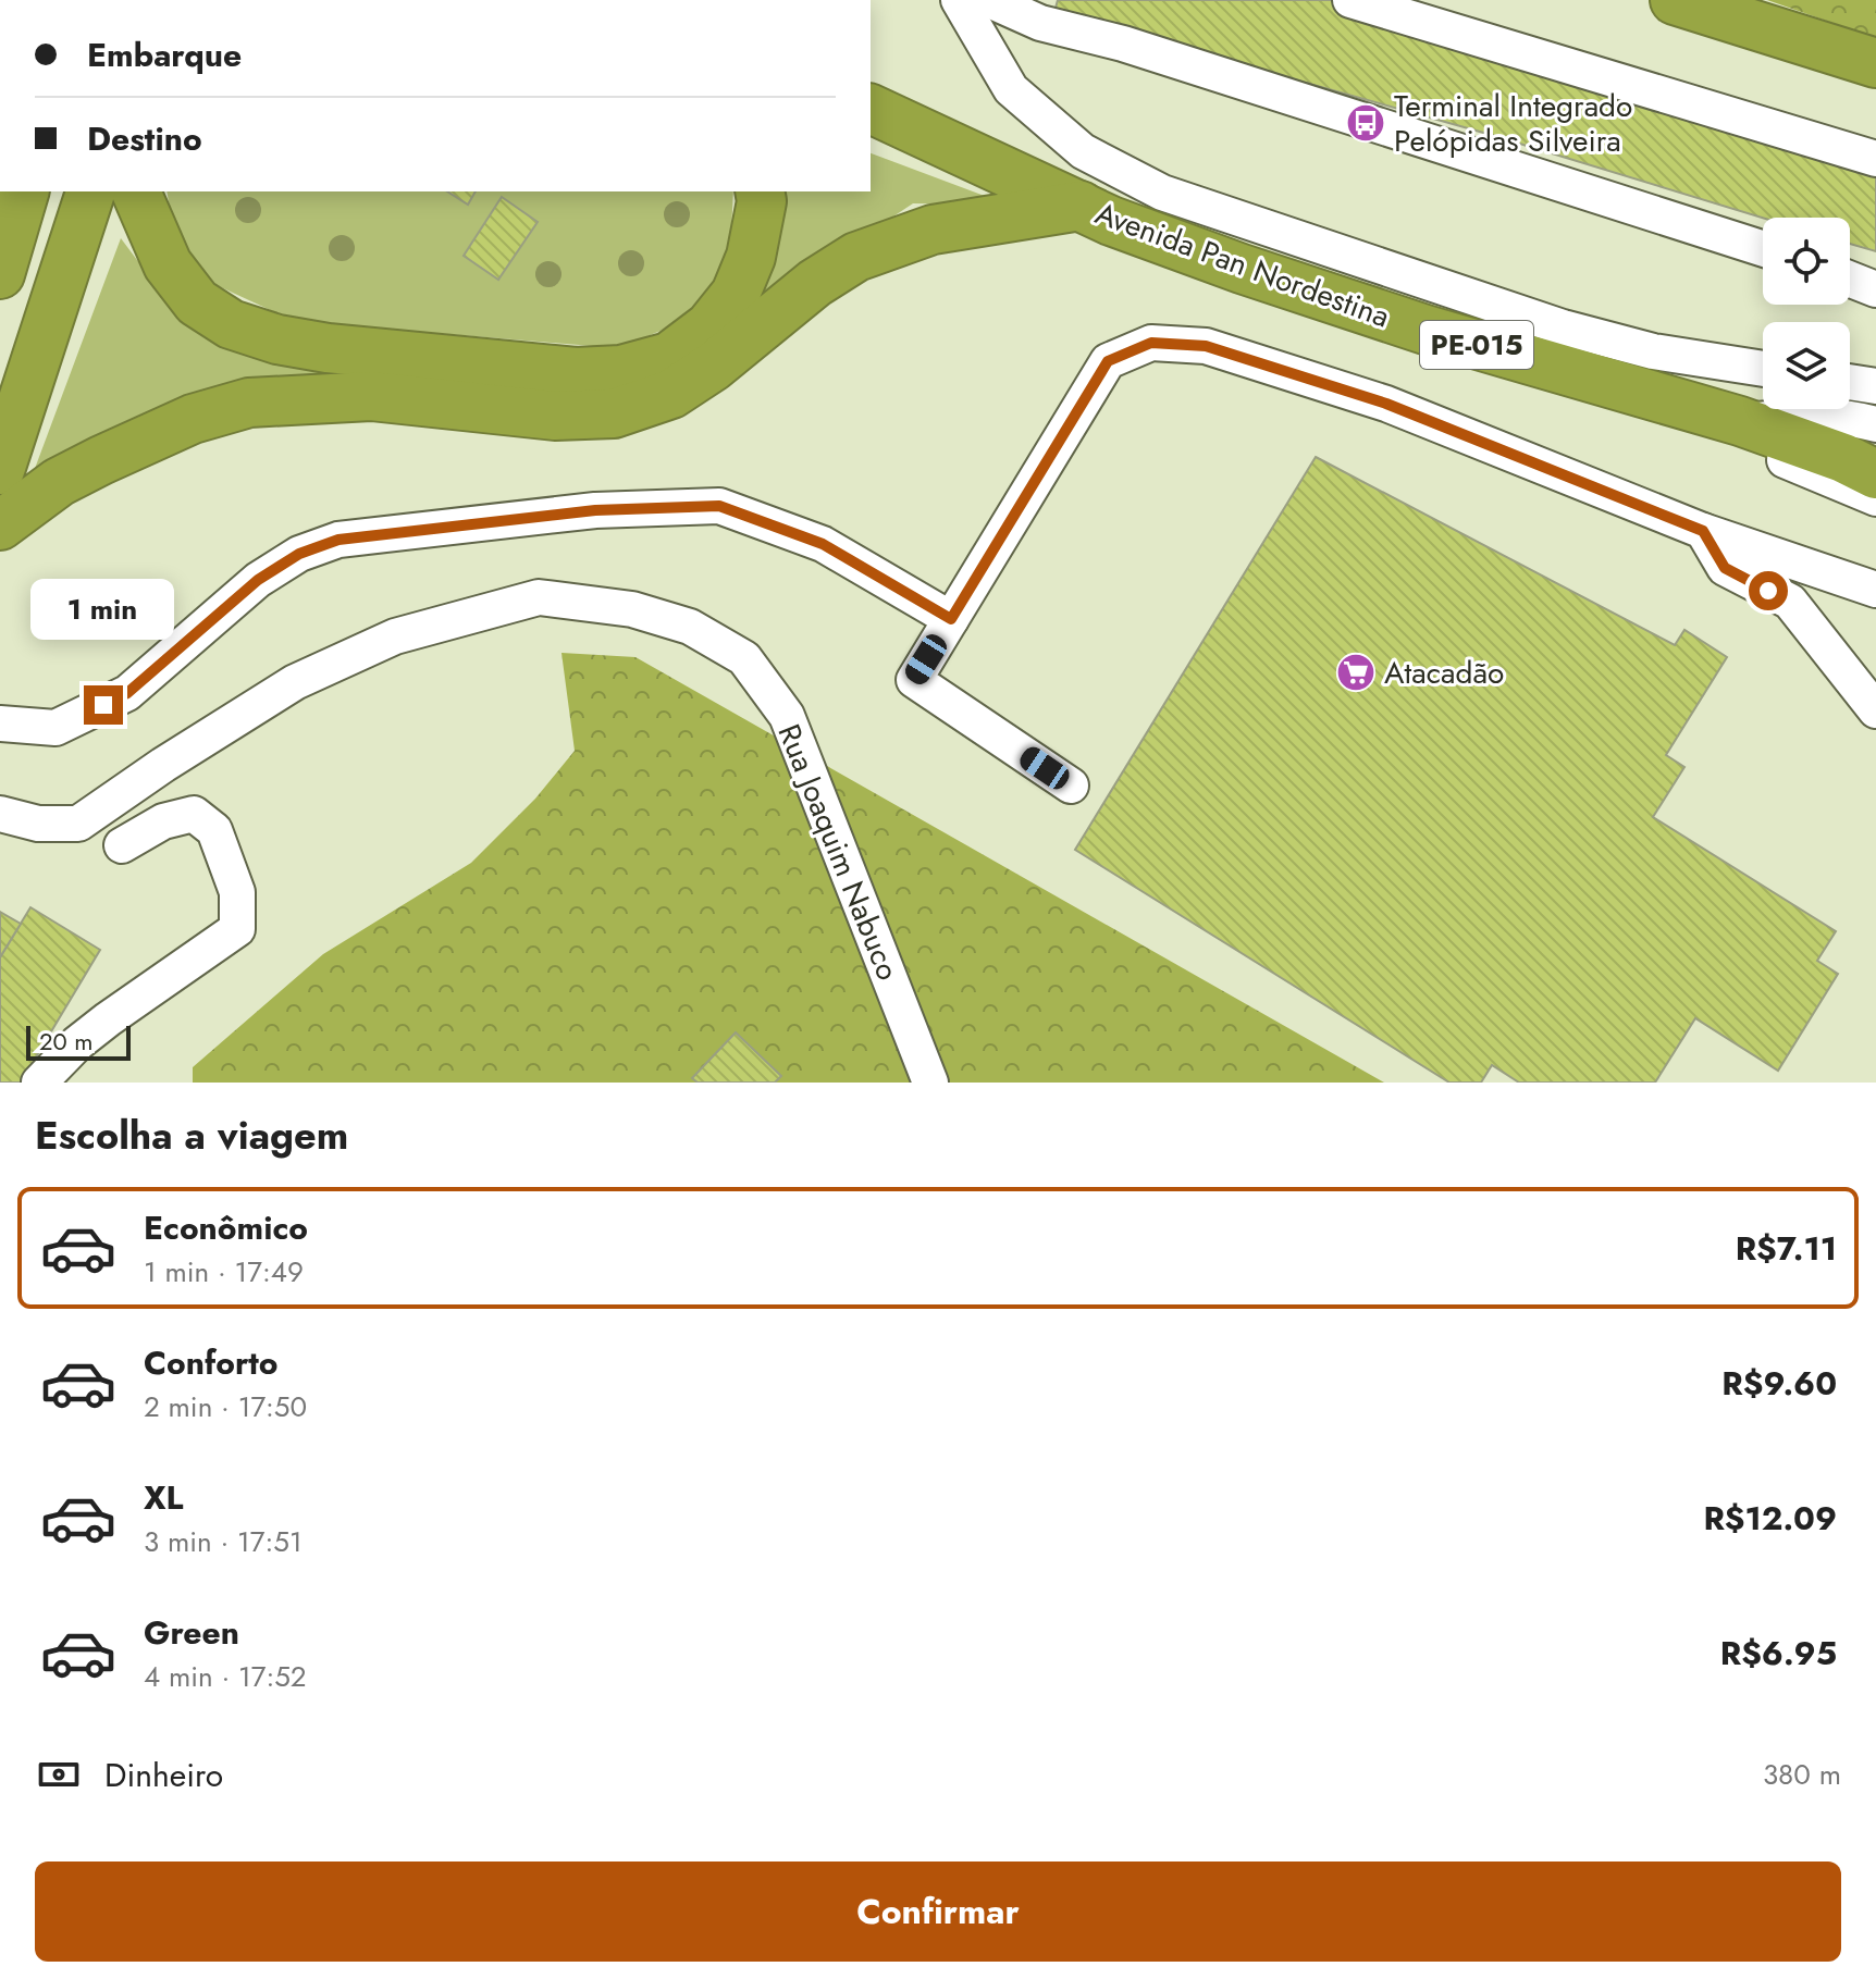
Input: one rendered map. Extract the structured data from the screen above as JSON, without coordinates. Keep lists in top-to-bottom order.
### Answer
{
  "streets": {
    "highway": ["Avenida Pan Nordestina", "PE-015"],
    "street": ["Rua Joaquim Nabuco"]
  },
  "places": {
    "bus stop": ["Terminal Integrado Pelópidas Silveira"],
    "supermarket": ["Atacadão"]
  },
  "scale_bar": "20 m",
  "page": {
    "banner": ["Embarque", "Destino"],
    "bubble": "1 min",
    "scale": "20 m",
    "heading": "Escolha a viagem",
    "list": [
      {
        "name": "Econômico",
        "note": "1 min · 17:49",
        "value": "R$7.11"
      },
      {
        "name": "Conforto",
        "note": "2 min · 17:50",
        "value": "R$9.60"
      },
      {
        "name": "XL",
        "note": "3 min · 17:51",
        "value": "R$12.09"
      },
      {
        "name": "Green",
        "note": "4 min · 17:52",
        "value": "R$6.95"
      }
    ],
    "pay": ["Dinheiro", "380 m"],
    "buttons": "Confirmar"
  }
}
